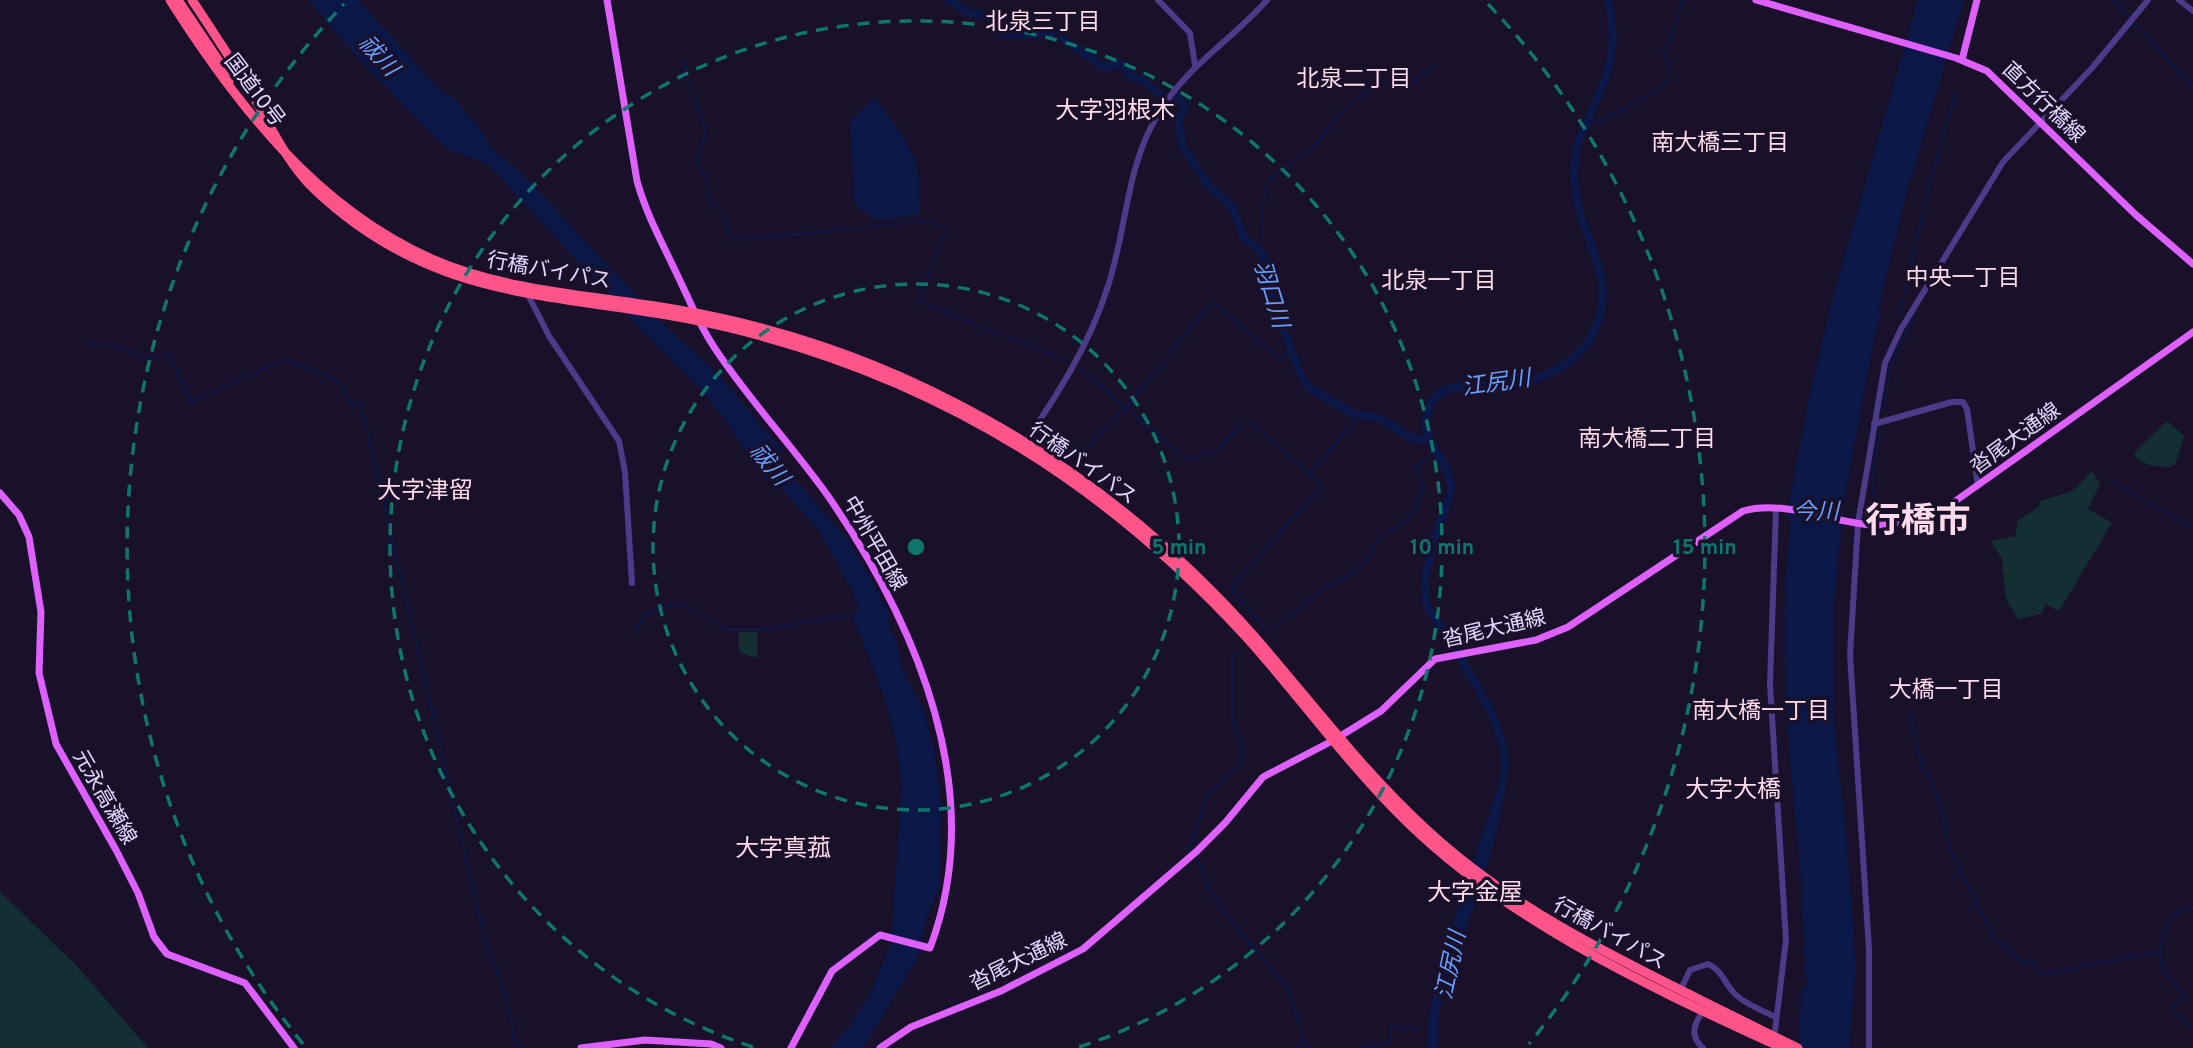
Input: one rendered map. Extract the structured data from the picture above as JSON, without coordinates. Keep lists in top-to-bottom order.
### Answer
{
  "streets": {
    "highway": ["国道10号", "行橋バイパス"],
    "main road": [
      "直方行橋線",
      "沓尾大通線",
      "中州平田線",
      "元永高瀬線"
    ]
  },
  "crossings": [
    ["国道10号", "行橋バイパス"],
    ["行橋バイパス", "沓尾大通線"],
    ["行橋バイパス", "中州平田線"]
  ],
  "districts": [
    "北泉三丁目",
    "北泉二丁目",
    "大字羽根木",
    "南大橋三丁目",
    "中央一丁目",
    "北泉一丁目",
    "南大橋二丁目",
    "大字津留",
    "行橋市",
    "大橋一丁目",
    "南大橋一丁目",
    "大字大橋",
    "大字真菰",
    "大字金屋"
  ],
  "water": [
    "祓川",
    "羽口川",
    "江尻川",
    "今川"
  ],
  "rings": ["5 min", "10 min", "15 min"]
}
